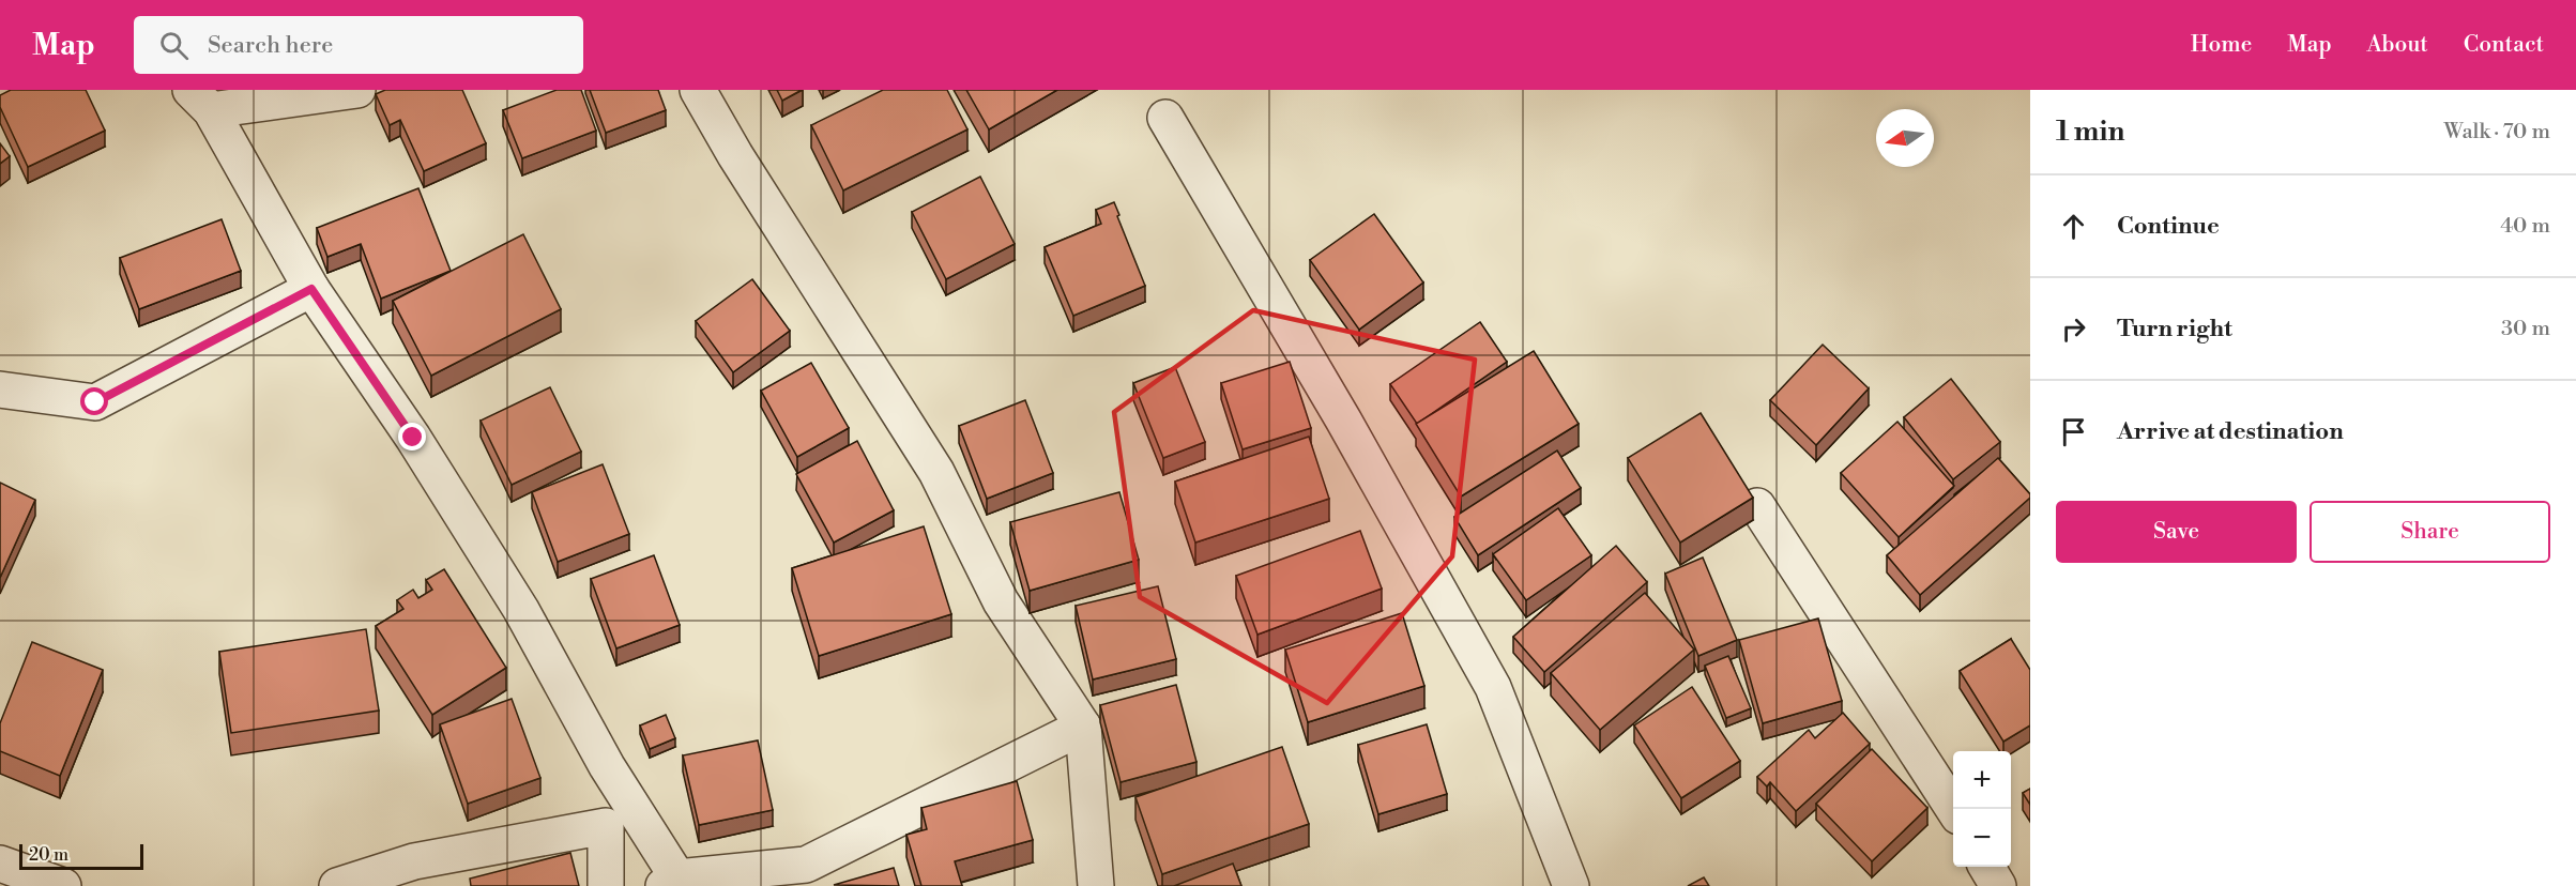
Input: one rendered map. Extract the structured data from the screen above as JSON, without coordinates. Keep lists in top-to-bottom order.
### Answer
{
  "scale_bar": "20 m",
  "north": "left",
  "page": {
    "header": "Map",
    "search": "Search here",
    "nav": [
      "Home",
      "Map",
      "About",
      "Contact"
    ],
    "heading": ["1 min", "Walk · 70 m"],
    "list": [
      ["Continue", "40 m"],
      ["Turn right", "30 m"],
      "Arrive at destination"
    ],
    "buttons": ["Save", "Share"],
    "map_buttons": ["+", "−"],
    "scale": "20 m"
  }
}
